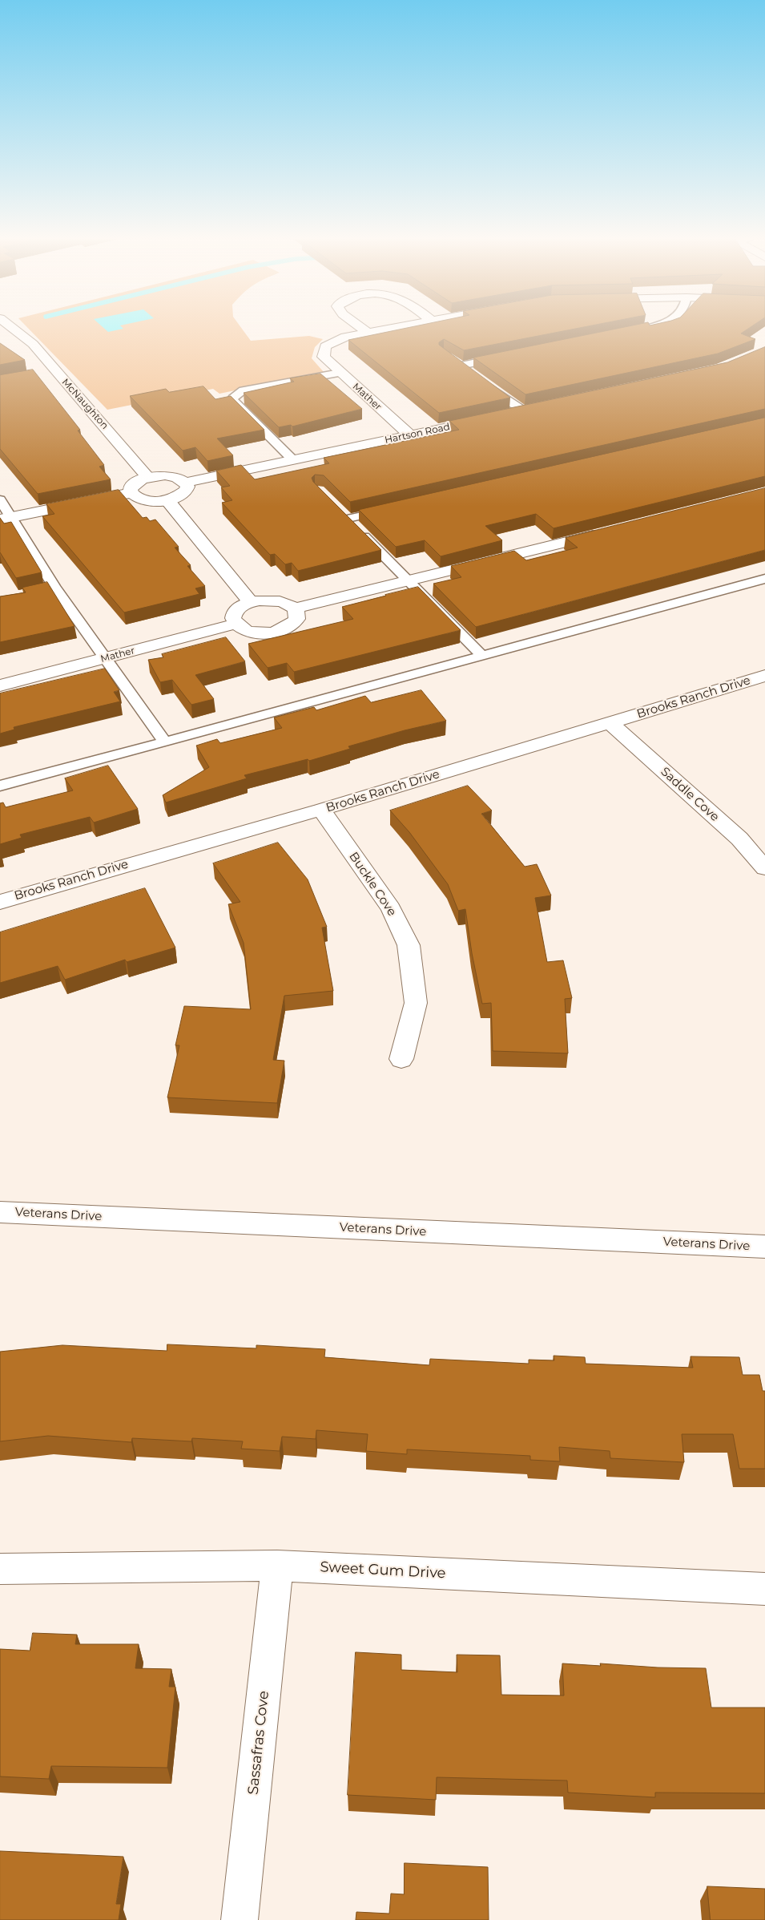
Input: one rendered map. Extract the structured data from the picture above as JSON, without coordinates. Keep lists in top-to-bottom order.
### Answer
{
  "streets": {
    "street": [
      "Mather",
      "McNaughton",
      "Hartson Road",
      "Brooks Ranch Drive",
      "Saddle Cove",
      "Buckle Cove",
      "Veterans Drive",
      "Sweet Gum Drive",
      "Sassafras Cove"
    ]
  },
  "crossings": [
    ["Mather", "Hartson Road"],
    ["Brooks Ranch Drive", "Saddle Cove"],
    ["Brooks Ranch Drive", "Buckle Cove"],
    ["Sweet Gum Drive", "Sassafras Cove"]
  ]
}
